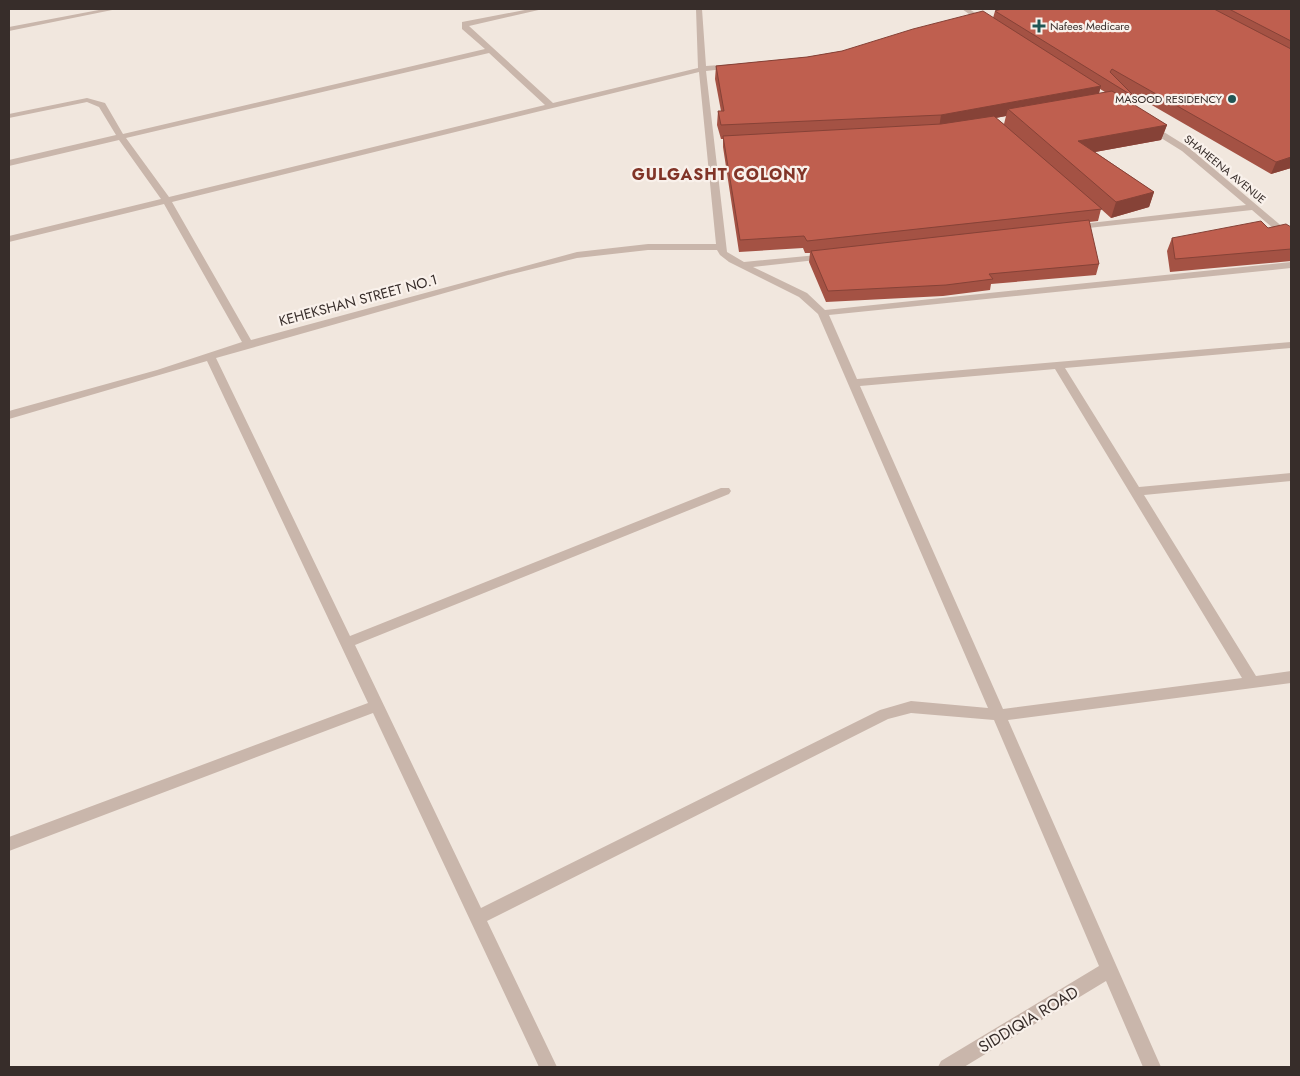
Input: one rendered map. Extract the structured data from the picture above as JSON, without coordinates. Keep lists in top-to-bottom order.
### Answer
{
  "streets": {
    "street": ["SHAHEENA AVENUE", "KEHEKSHAN STREET NO.1", "SIDDIQIA ROAD"]
  },
  "districts": ["GULGASHT COLONY"],
  "places": {
    "health": ["Nafees Medicare"],
    "other": ["MASOOD RESIDENCY"]
  }
}
